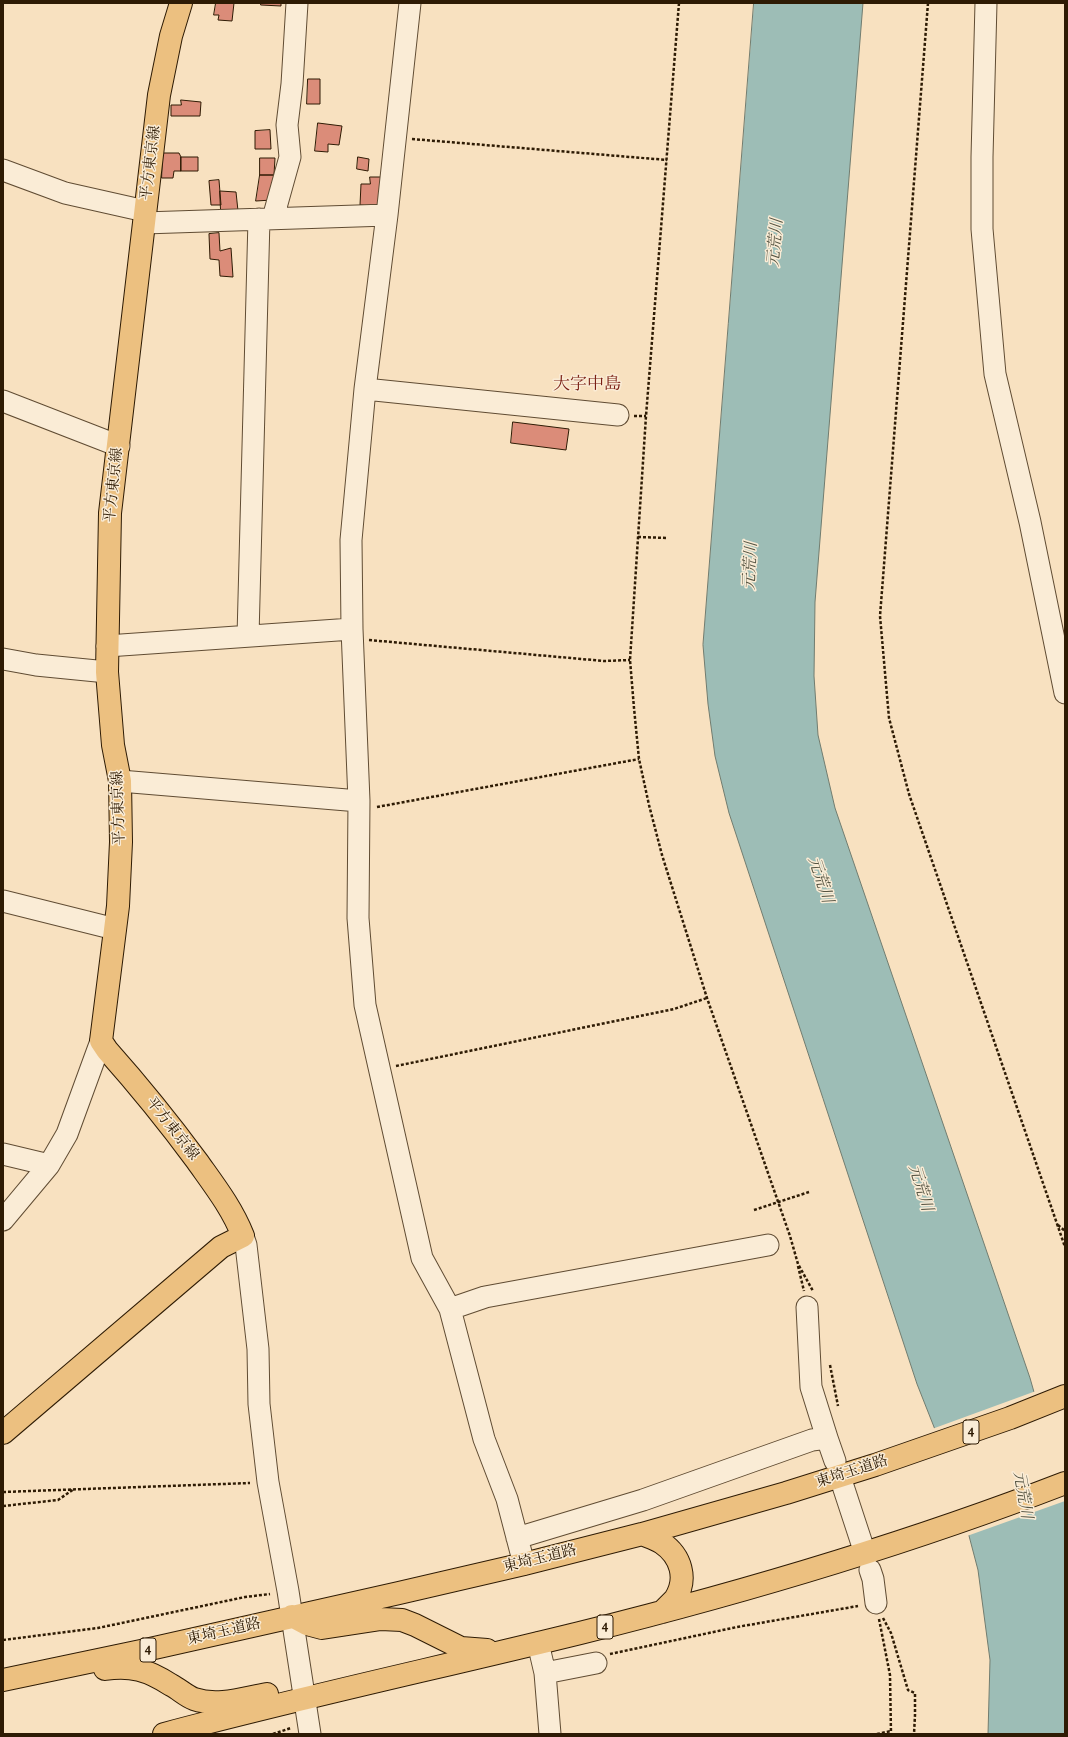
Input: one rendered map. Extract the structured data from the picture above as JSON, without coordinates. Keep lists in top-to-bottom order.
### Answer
{
  "streets": {
    "main road": ["平方東京線", "4", "東埼玉道路"]
  },
  "crossings": [
    ["4", "東埼玉道路"]
  ],
  "districts": ["大字中島"],
  "water": ["元荒川"]
}
